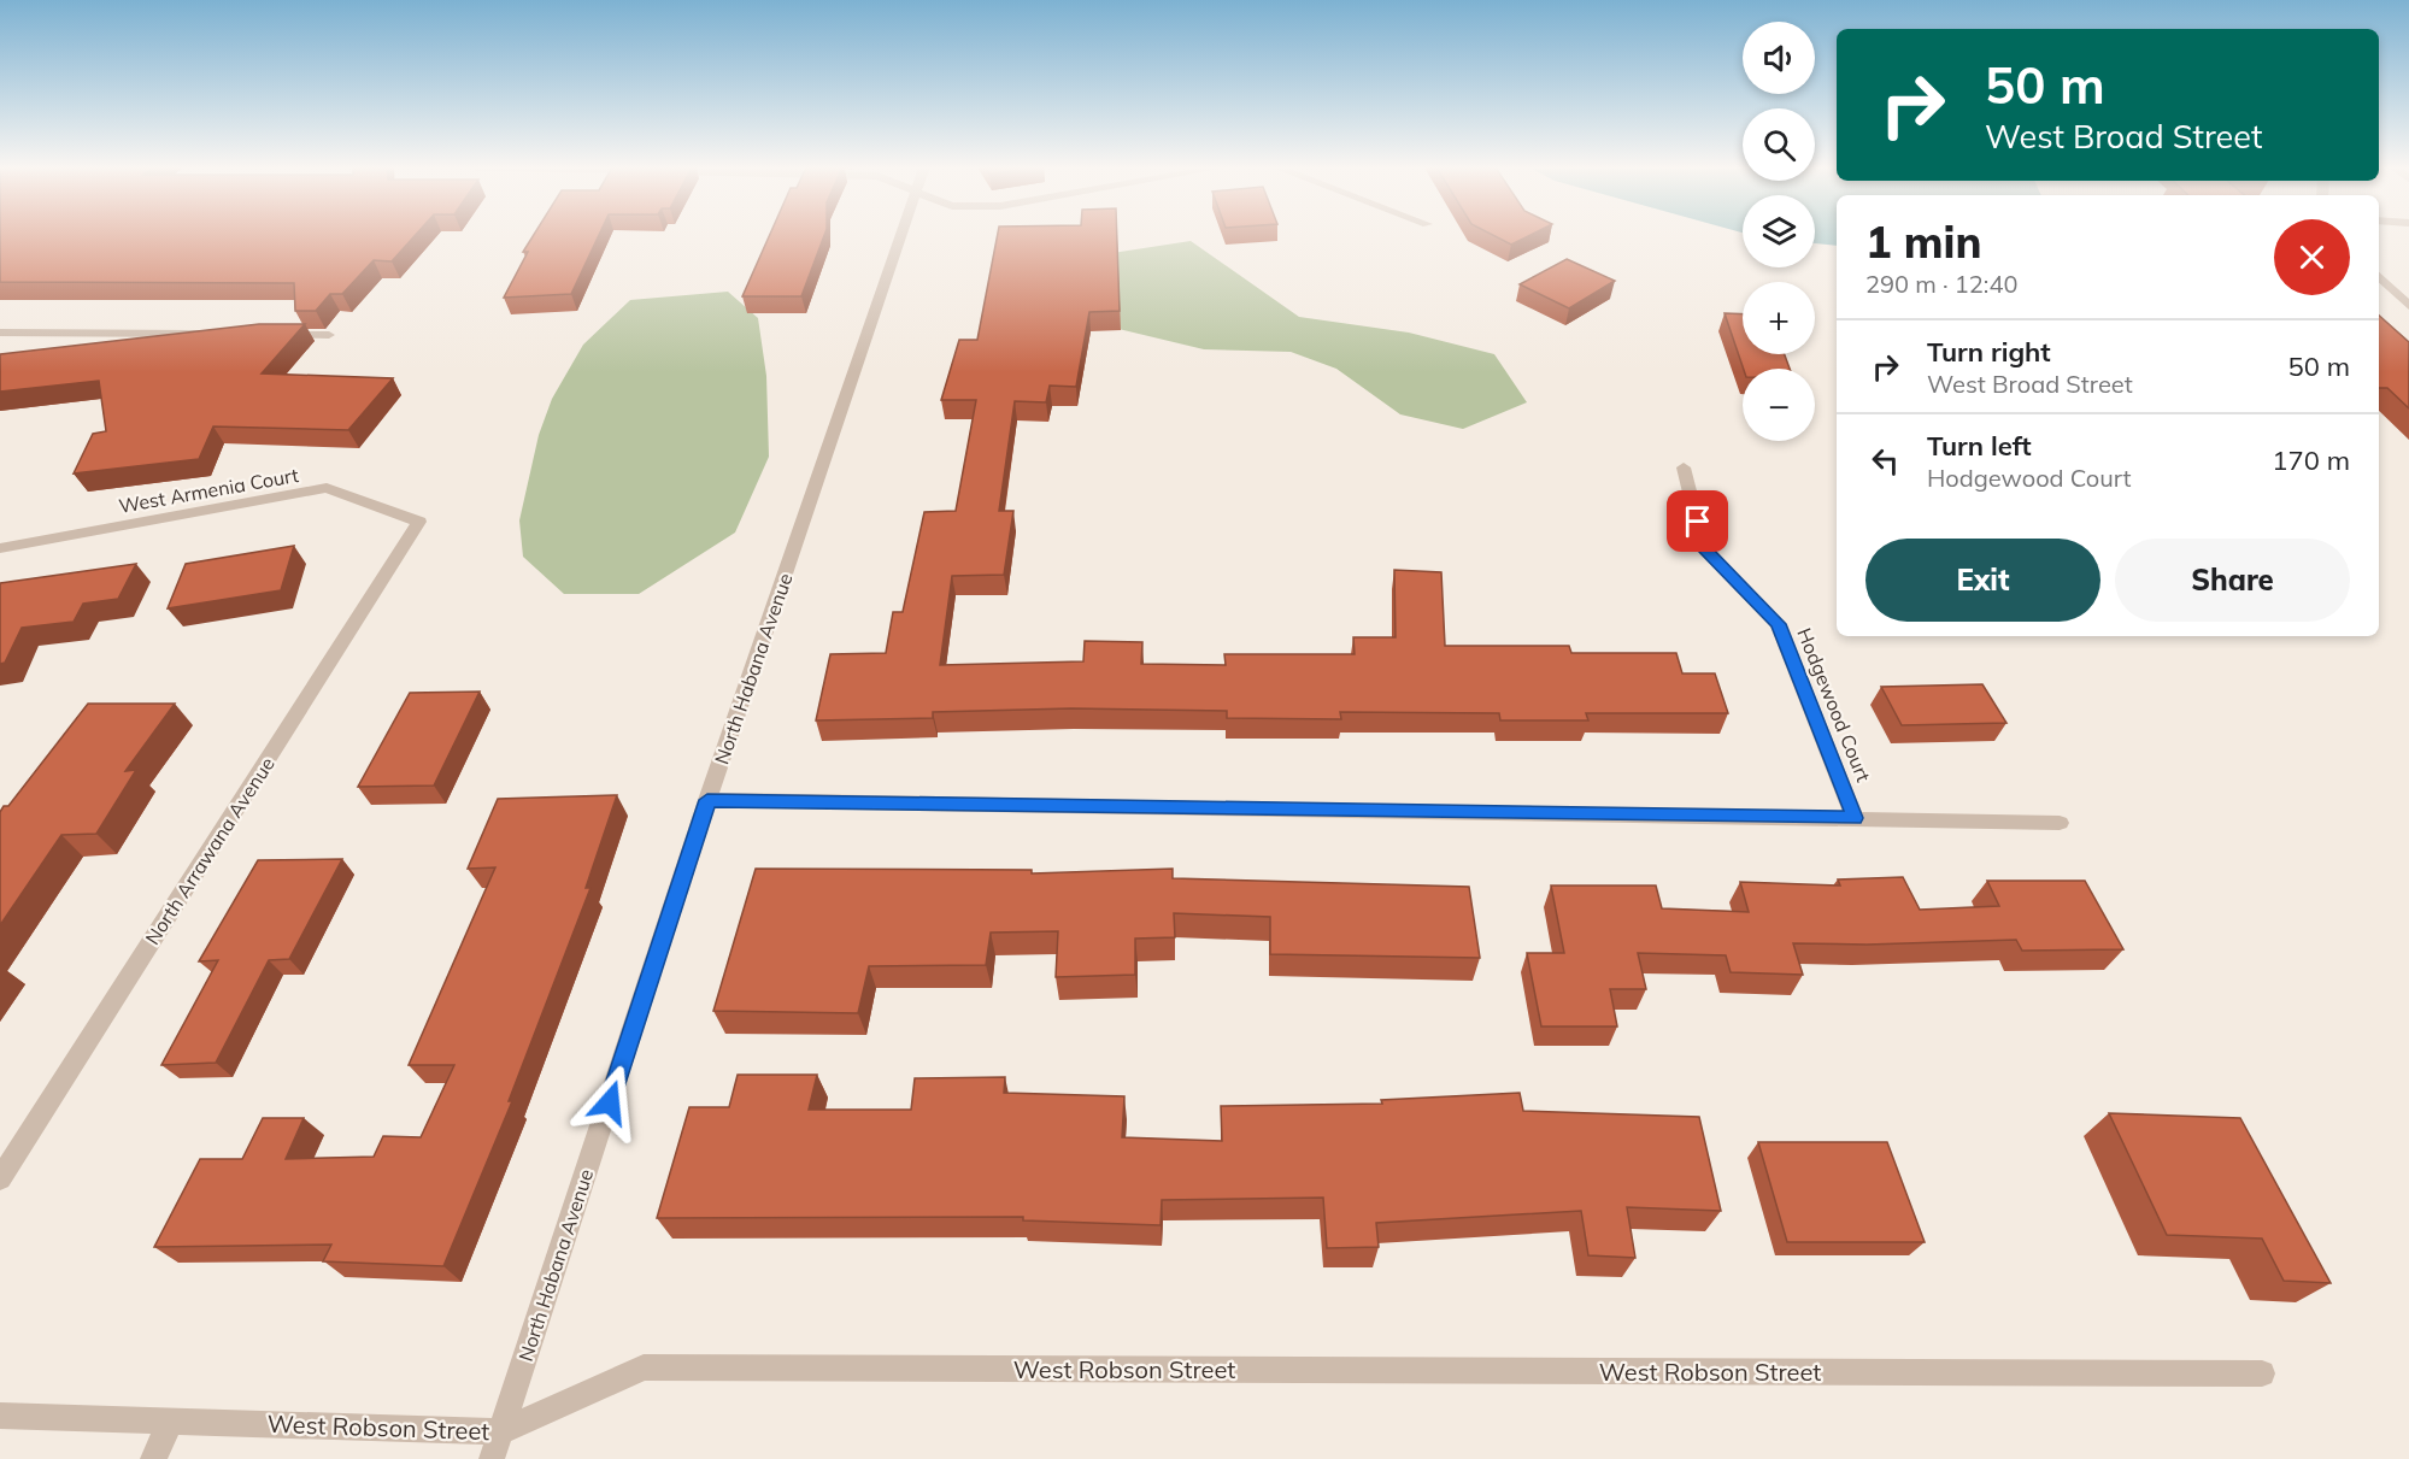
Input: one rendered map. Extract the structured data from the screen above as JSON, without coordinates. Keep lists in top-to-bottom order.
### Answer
{
  "streets": {
    "street": [
      "West Armenia Court",
      "North Habana Avenue",
      "Hodgewood Court",
      "North Arrawana Avenue",
      "West Robson Street"
    ]
  },
  "crossings": [
    ["West Armenia Court", "North Arrawana Avenue"],
    ["North Habana Avenue", "West Robson Street"]
  ],
  "page": {
    "map_buttons": ["+", "−"],
    "turn": ["50 m", "West Broad Street"],
    "heading": ["1 min", "290 m · 12:40"],
    "list": [
      {
        "name": "Turn right",
        "note": "West Broad Street",
        "value": "50 m"
      },
      {
        "name": "Turn left",
        "note": "Hodgewood Court",
        "value": "170 m"
      }
    ],
    "buttons": ["Exit", "Share"]
  }
}
